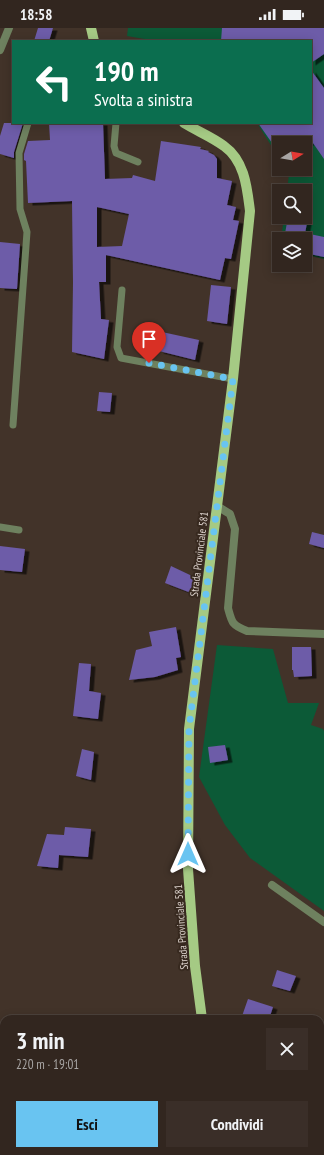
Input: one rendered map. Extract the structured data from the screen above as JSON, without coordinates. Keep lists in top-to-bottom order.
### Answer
{
  "streets": {
    "main road": ["Strada Provinciale 581"]
  },
  "north": "right",
  "page": {
    "status": "18:58",
    "turn": ["190 m", "Svolta a sinistra"],
    "heading": ["3 min", "220 m · 19:01"],
    "buttons": ["Esci", "Condividi"]
  }
}
